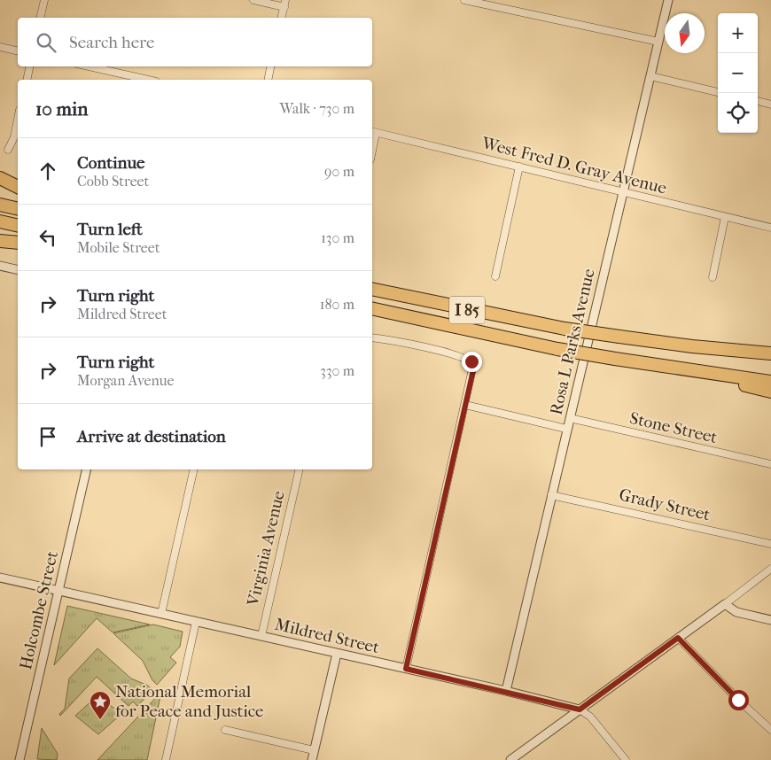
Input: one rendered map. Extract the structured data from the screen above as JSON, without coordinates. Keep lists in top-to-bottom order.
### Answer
{
  "streets": {
    "highway": ["I 85"],
    "street": [
      "West Fred D. Gray Avenue",
      "Rosa L Parks Avenue",
      "Stone Street",
      "Grady Street",
      "Virginia Avenue",
      "Holcombe Street",
      "Mildred Street"
    ]
  },
  "crossings": [
    ["West Fred D. Gray Avenue", "Rosa L Parks Avenue"],
    ["Rosa L Parks Avenue", "Stone Street"],
    ["Rosa L Parks Avenue", "Grady Street"],
    ["Rosa L Parks Avenue", "Mildred Street"],
    ["Virginia Avenue", "Mildred Street"],
    ["Holcombe Street", "Mildred Street"]
  ],
  "places": {
    "place": ["National Memorial for Peace and Justice"]
  },
  "north": "bottom",
  "page": {
    "map_buttons": ["+", "−"],
    "search": "Search here",
    "heading": ["10 min", "Walk · 730 m"],
    "list": [
      ["Continue", "Cobb Street", "90 m"],
      ["Turn left", "Mobile Street", "130 m"],
      ["Turn right", "Mildred Street", "180 m"],
      ["Turn right", "Morgan Avenue", "330 m"],
      "Arrive at destination"
    ]
  }
}
